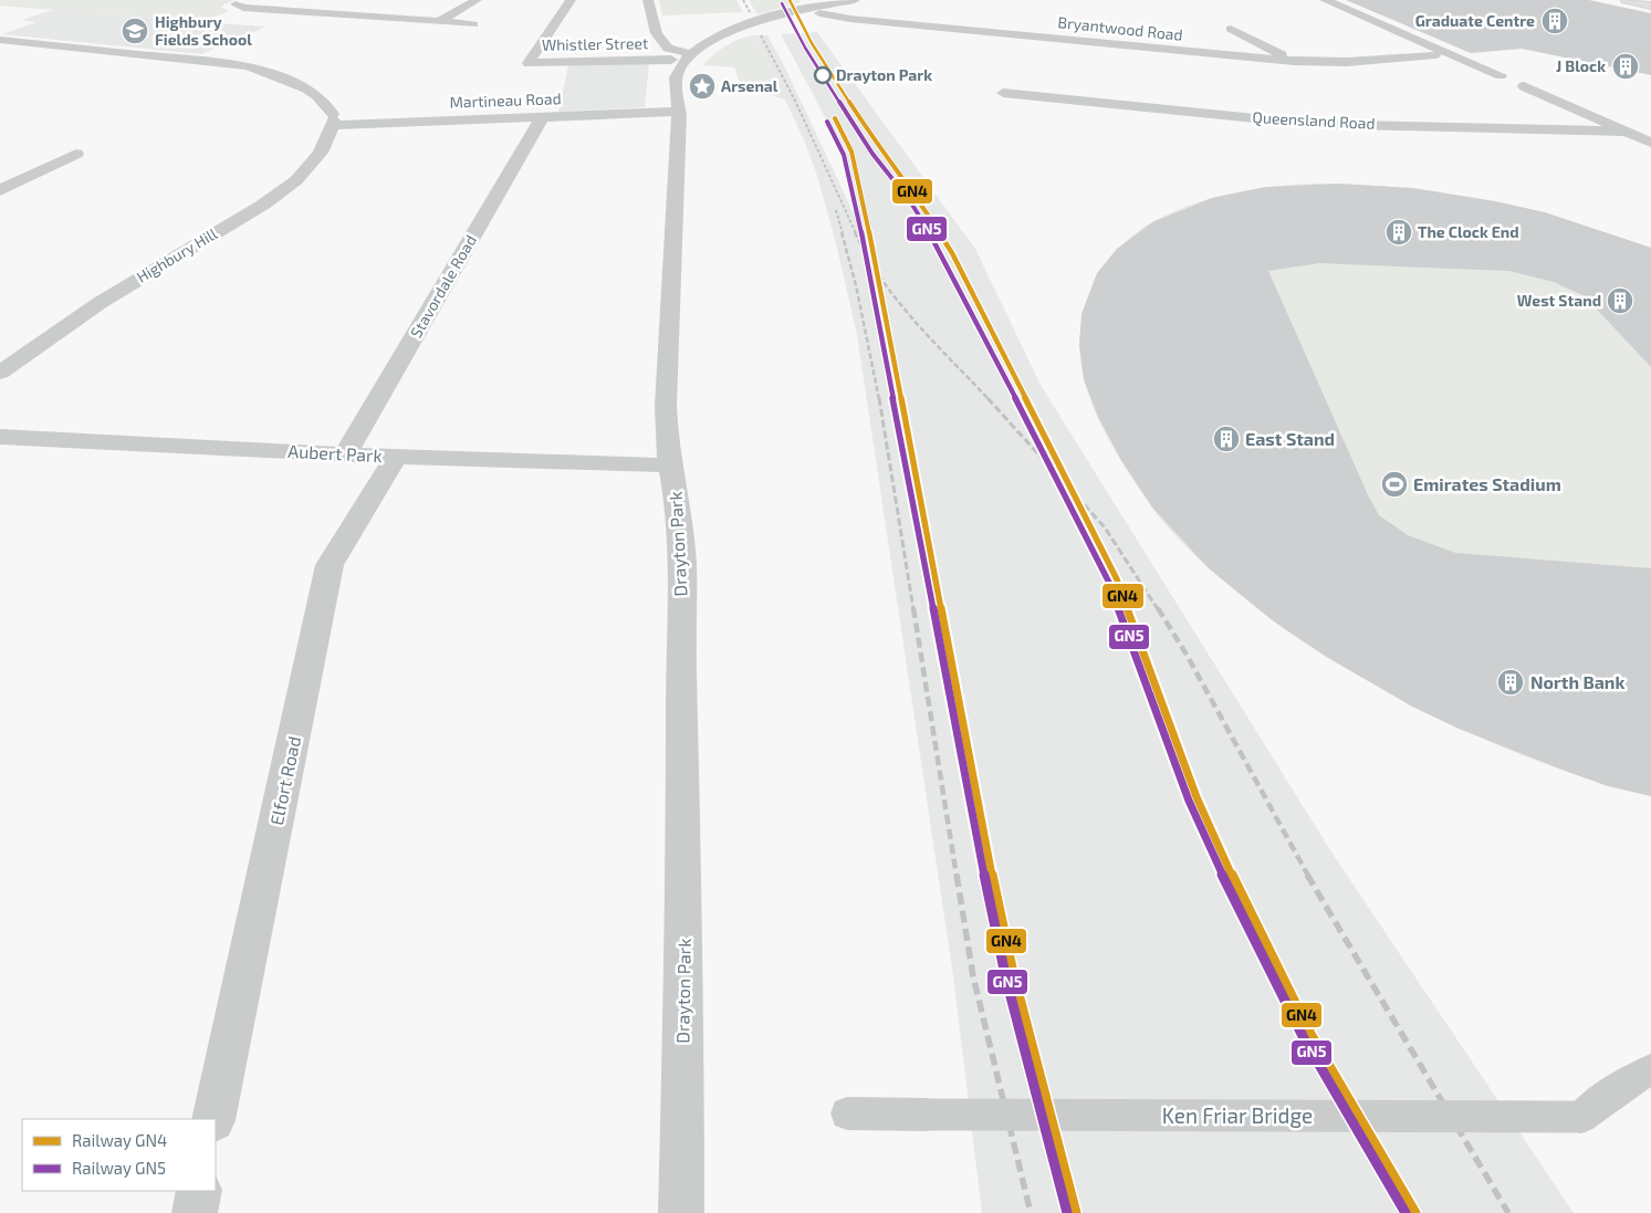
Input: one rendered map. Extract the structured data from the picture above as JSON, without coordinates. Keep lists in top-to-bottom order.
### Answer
{
  "streets": {
    "street": [
      "Bryantwood Road",
      "Whistler Street",
      "Martineau Road",
      "Queensland Road",
      "Highbury Hill",
      "Stavordale Road",
      "Aubert Park",
      "Drayton Park",
      "Elfort Road",
      "Ken Friar Bridge"
    ]
  },
  "crossings": [
    ["Bryantwood Road", "Drayton Park"],
    ["Whistler Street", "Drayton Park"],
    ["Martineau Road", "Highbury Hill"],
    ["Martineau Road", "Stavordale Road"],
    ["Martineau Road", "Drayton Park"],
    ["Stavordale Road", "Aubert Park"],
    ["Aubert Park", "Drayton Park"],
    ["Aubert Park", "Elfort Road"]
  ],
  "places": {
    "building": [
      "Graduate Centre",
      "J Block",
      "The Clock End",
      "West Stand",
      "East Stand",
      "North Bank"
    ],
    "school or university": ["Highbury Fields School"],
    "other": ["Drayton Park"],
    "place": ["Arsenal"],
    "sports": ["Emirates Stadium"]
  },
  "lines": ["rail line GN4", "rail line GN5"],
  "legend": ["Railway GN4", "Railway GN5"]
}
